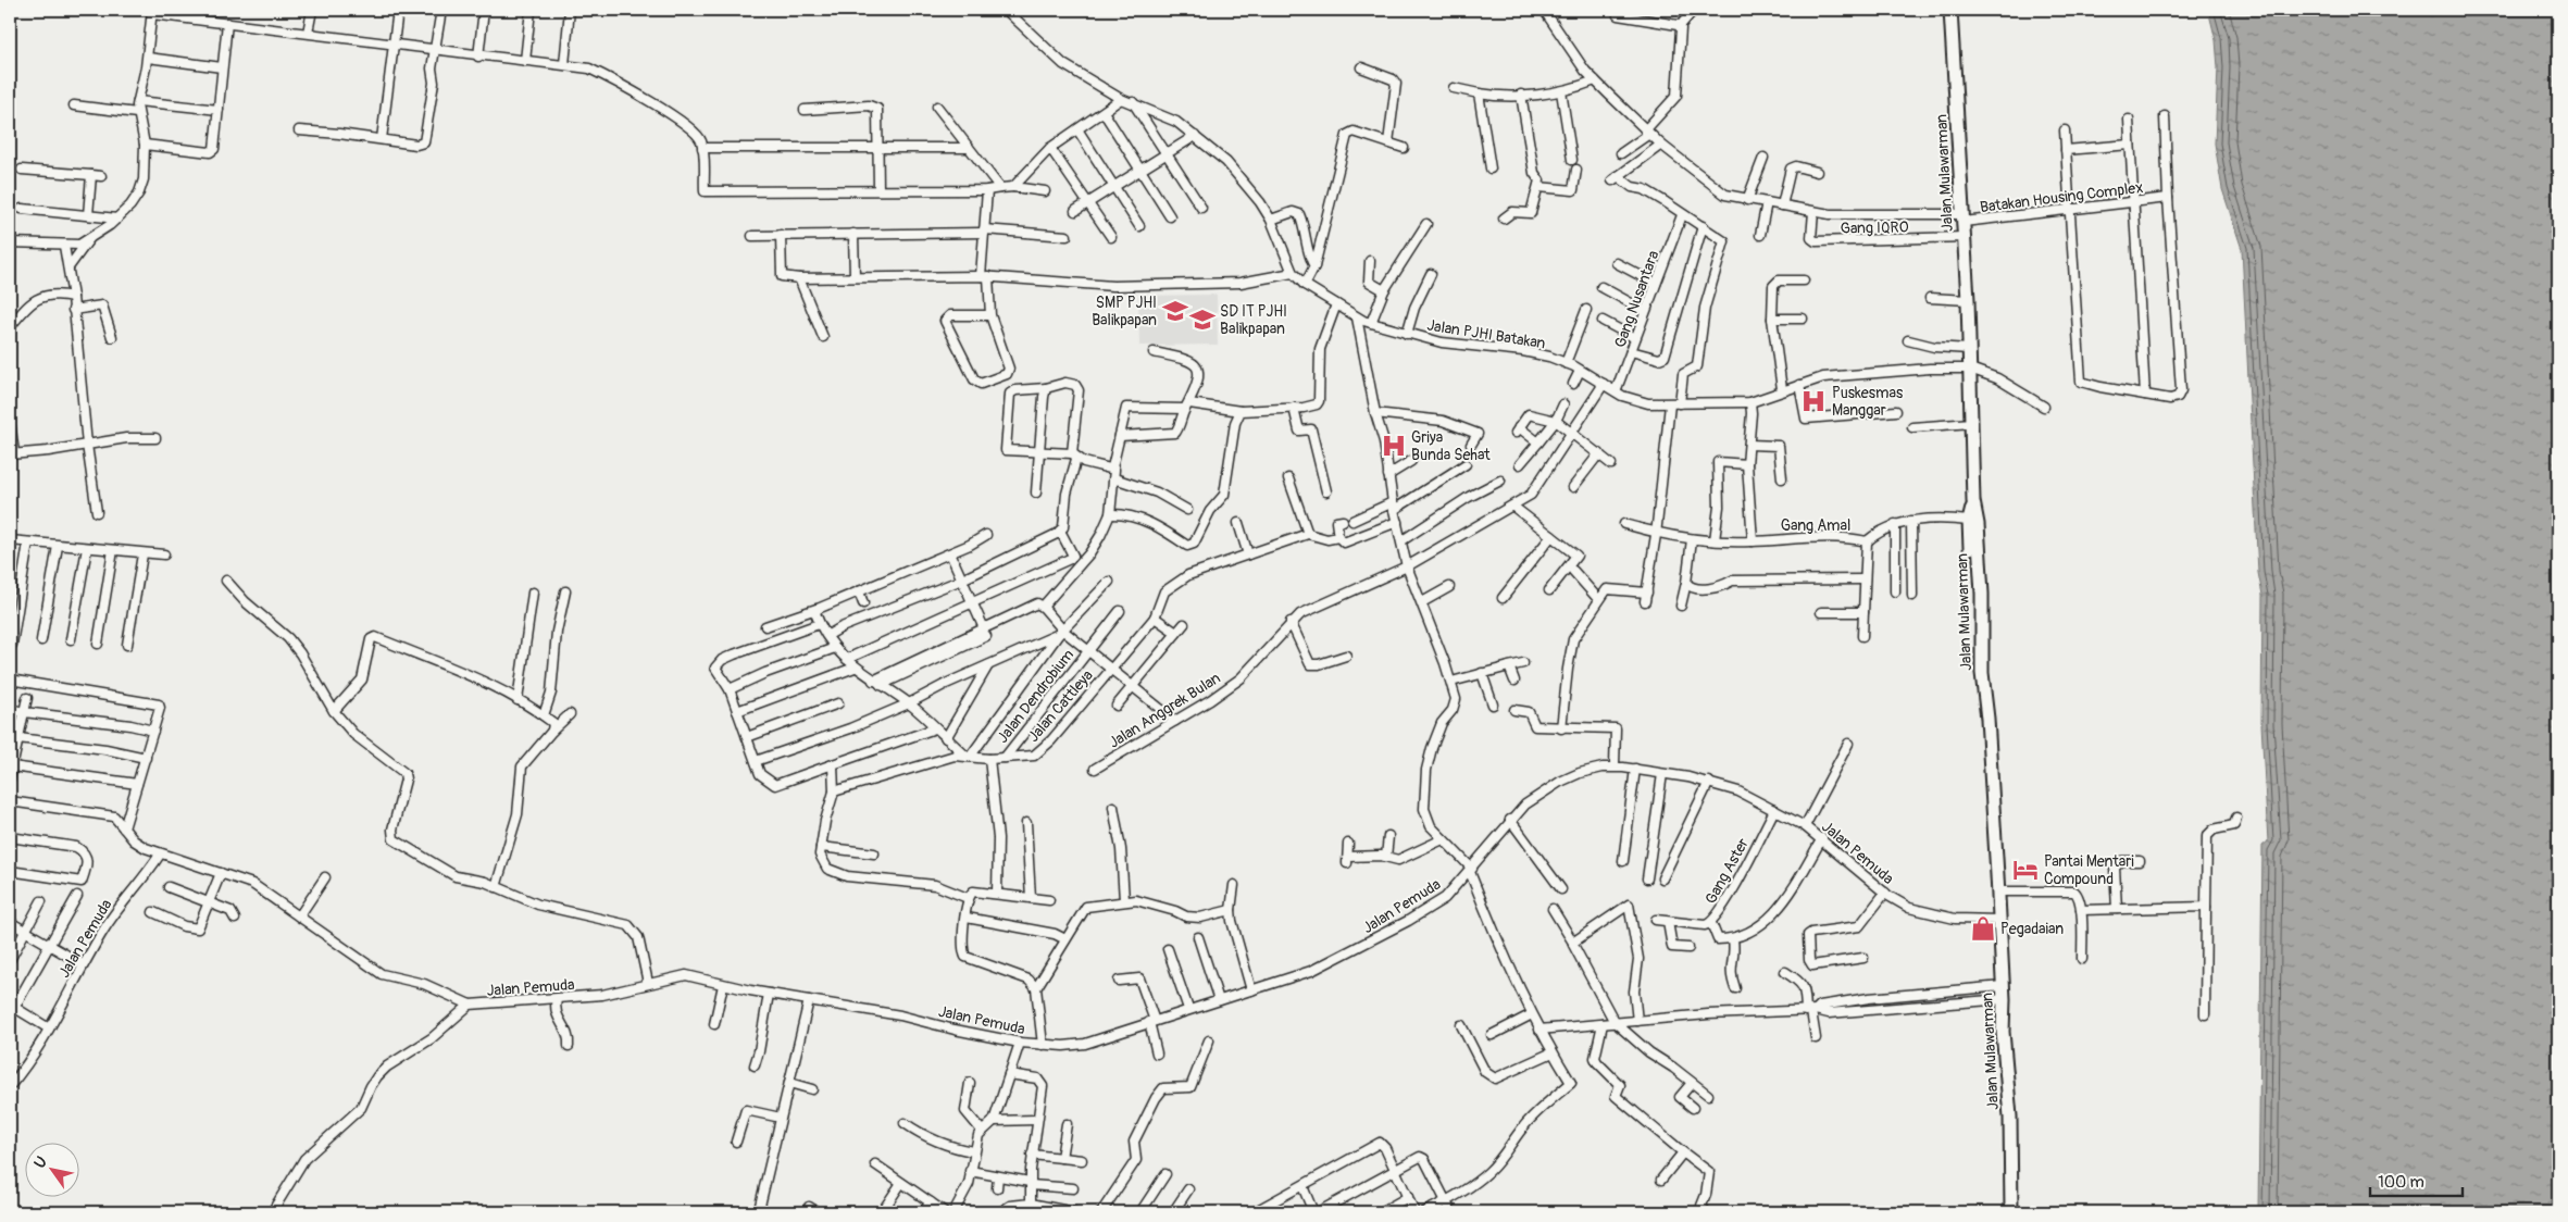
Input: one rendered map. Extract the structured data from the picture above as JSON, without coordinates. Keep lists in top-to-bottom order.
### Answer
{
  "streets": {
    "highway": ["Jalan Mulawarman"],
    "street": [
      "Batakan Housing Complex",
      "Gang IQRO",
      "Gang Nusantara",
      "Jalan PJHI Batakan",
      "Gang Amal",
      "Jalan Dendrobium",
      "Jalan Cattleya",
      "Jalan Anggrek Bulan",
      "Jalan Pemuda",
      "Gang Aster"
    ]
  },
  "crossings": [
    ["Jalan Mulawarman", "Batakan Housing Complex"],
    ["Jalan Mulawarman", "Gang IQRO"],
    ["Jalan Mulawarman", "Jalan PJHI Batakan"],
    ["Jalan Mulawarman", "Jalan Pemuda"],
    ["Batakan Housing Complex", "Gang IQRO"],
    ["Gang Nusantara", "Jalan PJHI Batakan"],
    ["Jalan PJHI Batakan", "Jalan Anggrek Bulan"],
    ["Jalan Dendrobium", "Jalan Cattleya"],
    ["Jalan Pemuda", "Gang Aster"]
  ],
  "places": {
    "school or university": ["SMP PJHI Balikpapan", "SD IT PJHI Balikpapan"],
    "hospital": ["Puskesmas Manggar", "Griya Bunda Sehat"],
    "hotel": ["Pantai Mentari Compound"],
    "shop": ["Pegadaian"]
  },
  "scale_bar": "100 m",
  "north": "top left"
}
